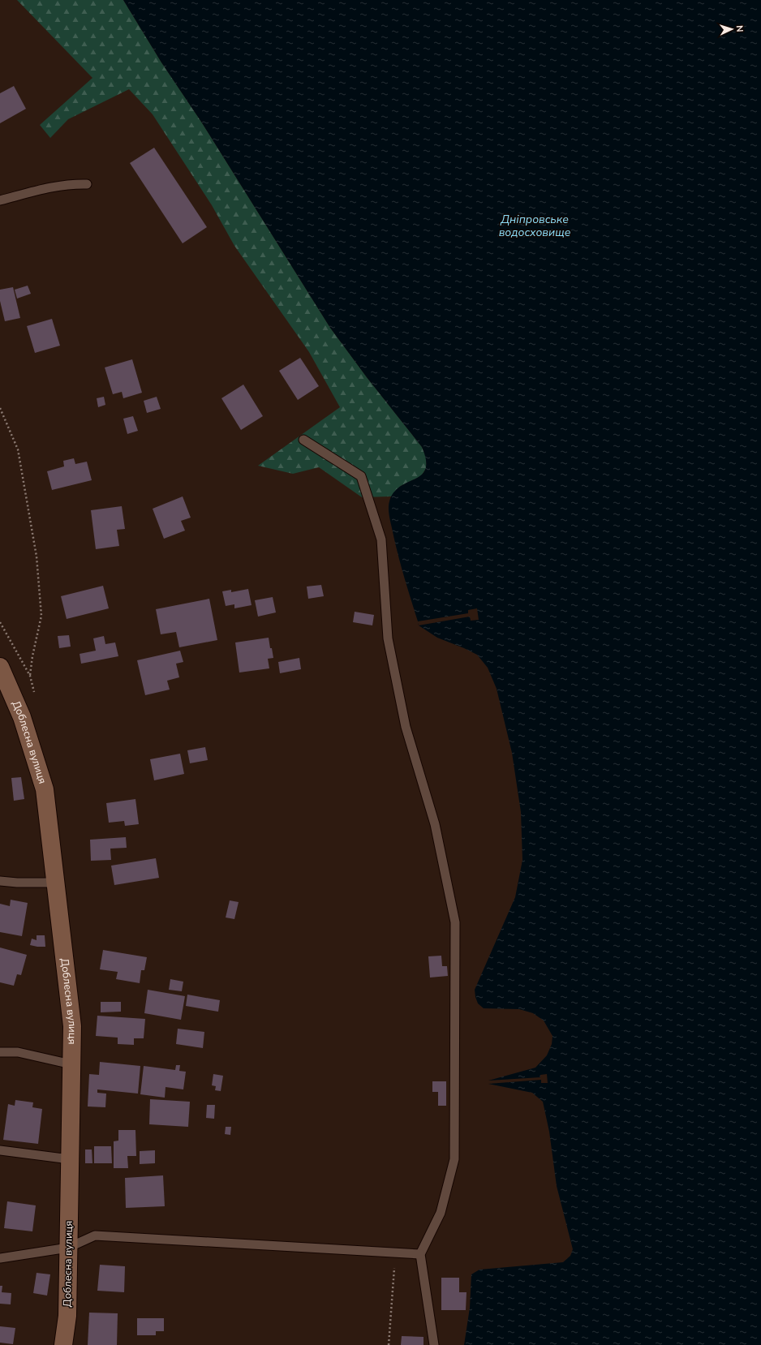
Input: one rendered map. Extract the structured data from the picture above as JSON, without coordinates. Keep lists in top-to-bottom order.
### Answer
{
  "streets": {
    "street": ["Доблесна вулиця"]
  },
  "water": ["Дніпровське водосховище"],
  "north": "right"
}
